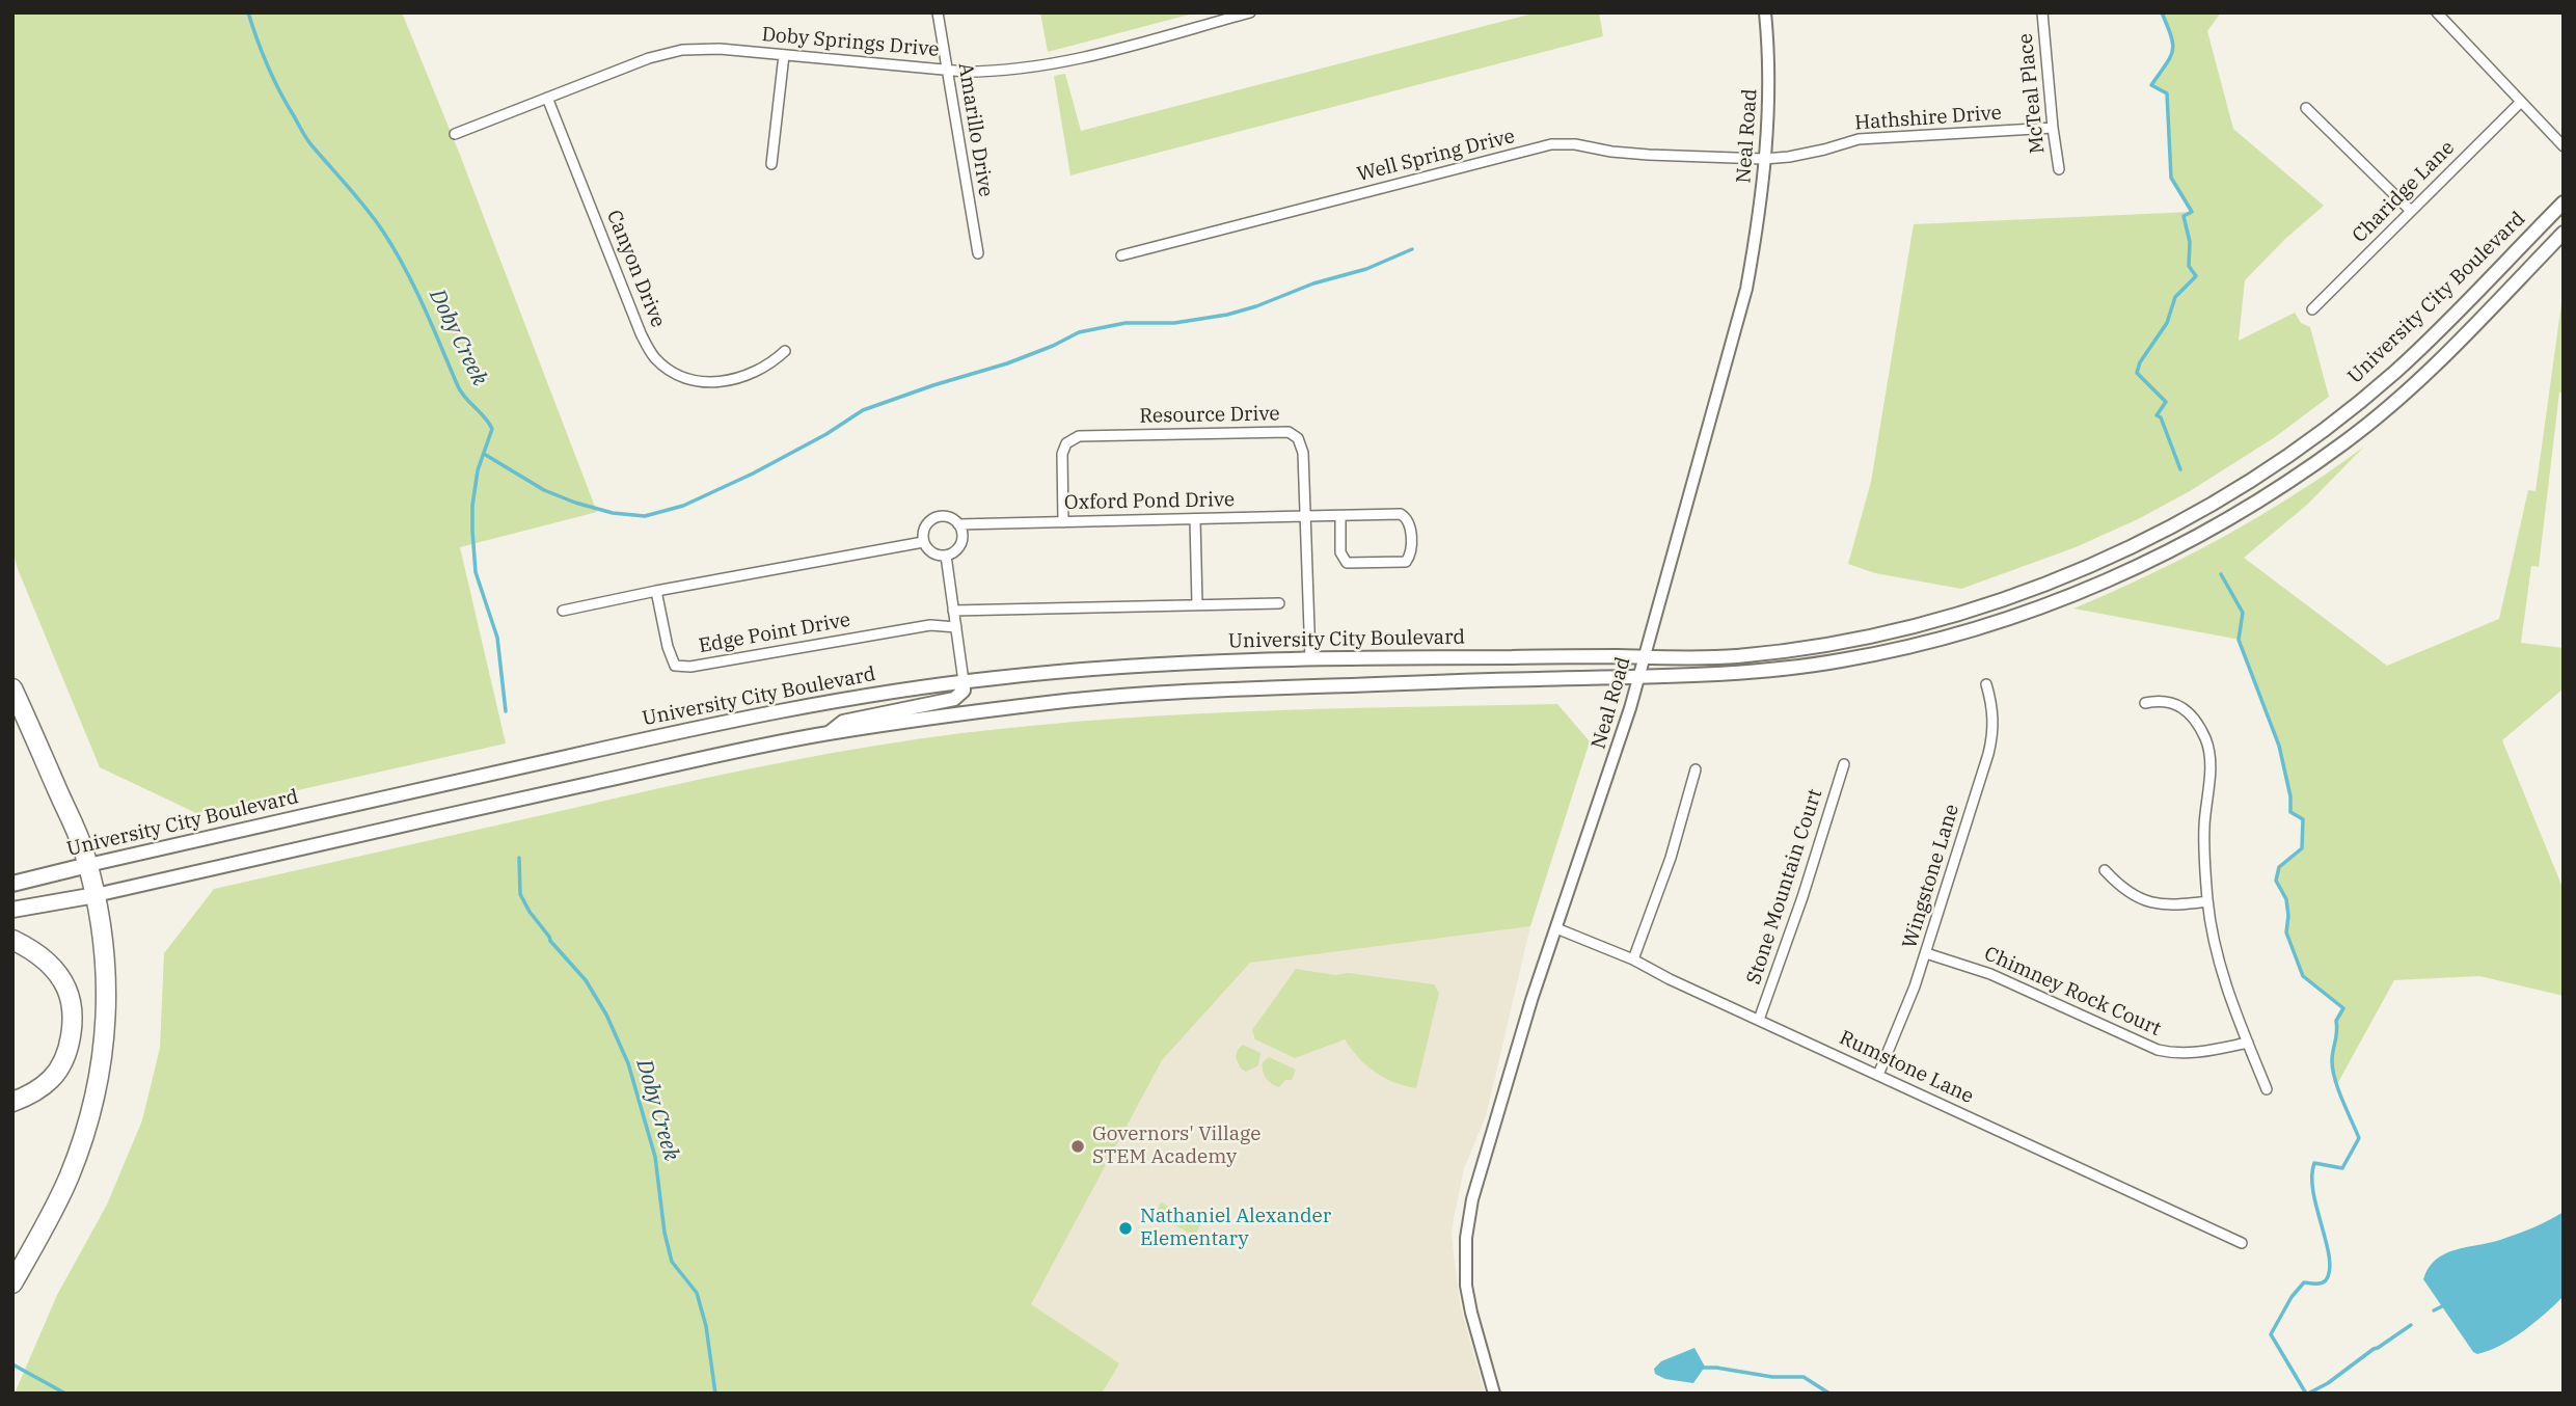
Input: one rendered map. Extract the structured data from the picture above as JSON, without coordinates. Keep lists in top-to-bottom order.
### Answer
{
  "streets": {
    "main road": ["University City Boulevard"],
    "street": [
      "Doby Springs Drive",
      "McTeal Place",
      "Hathshire Drive",
      "Amarillo Drive",
      "Neal Road",
      "Well Spring Drive",
      "Charidge Lane",
      "Canyon Drive",
      "Resource Drive",
      "Oxford Pond Drive",
      "Edge Point Drive",
      "Wingstone Lane",
      "Stone Mountain Court",
      "Chimney Rock Court",
      "Rumstone Lane"
    ]
  },
  "crossings": [
    ["Doby Springs Drive", "Amarillo Drive"],
    ["Doby Springs Drive", "Canyon Drive"],
    ["McTeal Place", "Hathshire Drive"],
    ["Hathshire Drive", "Neal Road"],
    ["Hathshire Drive", "Well Spring Drive"],
    ["Neal Road", "Well Spring Drive"],
    ["Neal Road", "University City Boulevard"],
    ["Neal Road", "Rumstone Lane"],
    ["University City Boulevard", "Resource Drive"],
    ["Resource Drive", "Oxford Pond Drive"],
    ["Wingstone Lane", "Chimney Rock Court"],
    ["Wingstone Lane", "Rumstone Lane"],
    ["Stone Mountain Court", "Rumstone Lane"]
  ],
  "water": ["Doby Creek"],
  "places": ["Governors' Village STEM Academy", "Nathaniel Alexander Elementary"]
}
